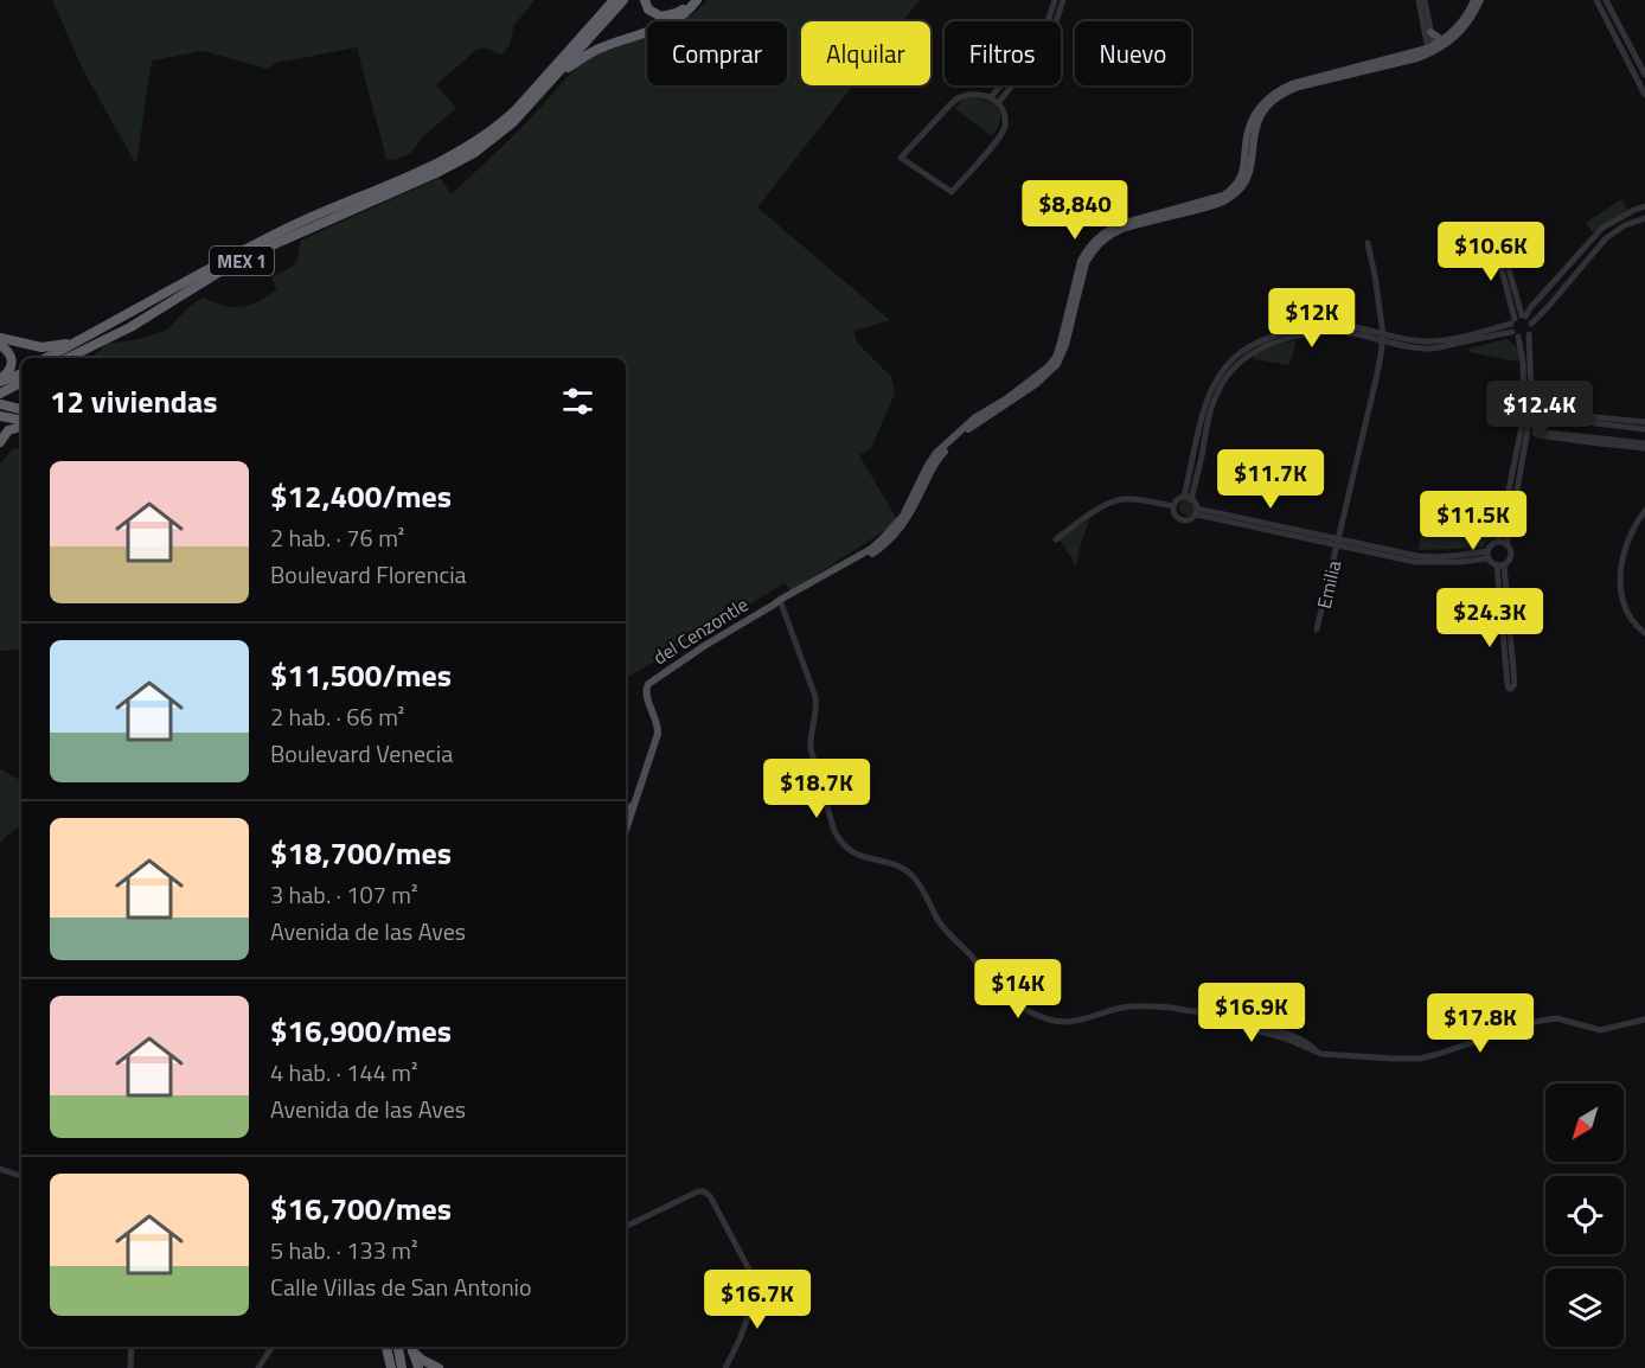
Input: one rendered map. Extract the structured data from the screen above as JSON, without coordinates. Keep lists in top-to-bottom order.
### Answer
{
  "streets": {
    "highway": ["MEX 1"],
    "main road": ["del Cenzontle"],
    "street": ["Emilia"]
  },
  "north": "bottom left",
  "page": {
    "chip": [
      "Comprar",
      "Alquilar",
      "Filtros",
      "Nuevo"
    ],
    "price": [
      "$8,840",
      "$10.6K",
      "$12K",
      "$12.4K",
      "$11.7K",
      "$11.5K",
      "$24.3K",
      "$18.7K",
      "$14K",
      "$16.9K",
      "$17.8K",
      "$16.7K"
    ],
    "heading": "12 viviendas",
    "list": [
      {
        "name": "$12,400/mes",
        "note": "2 hab. · 76 m² · Boulevard Florencia"
      },
      {
        "name": "$11,500/mes",
        "note": "2 hab. · 66 m² · Boulevard Venecia"
      },
      {
        "name": "$18,700/mes",
        "note": "3 hab. · 107 m² · Avenida de las Aves"
      },
      {
        "name": "$16,900/mes",
        "note": "4 hab. · 144 m² · Avenida de las Aves"
      },
      {
        "name": "$16,700/mes",
        "note": "5 hab. · 133 m² · Calle Villas de San Antonio"
      }
    ]
  }
}
